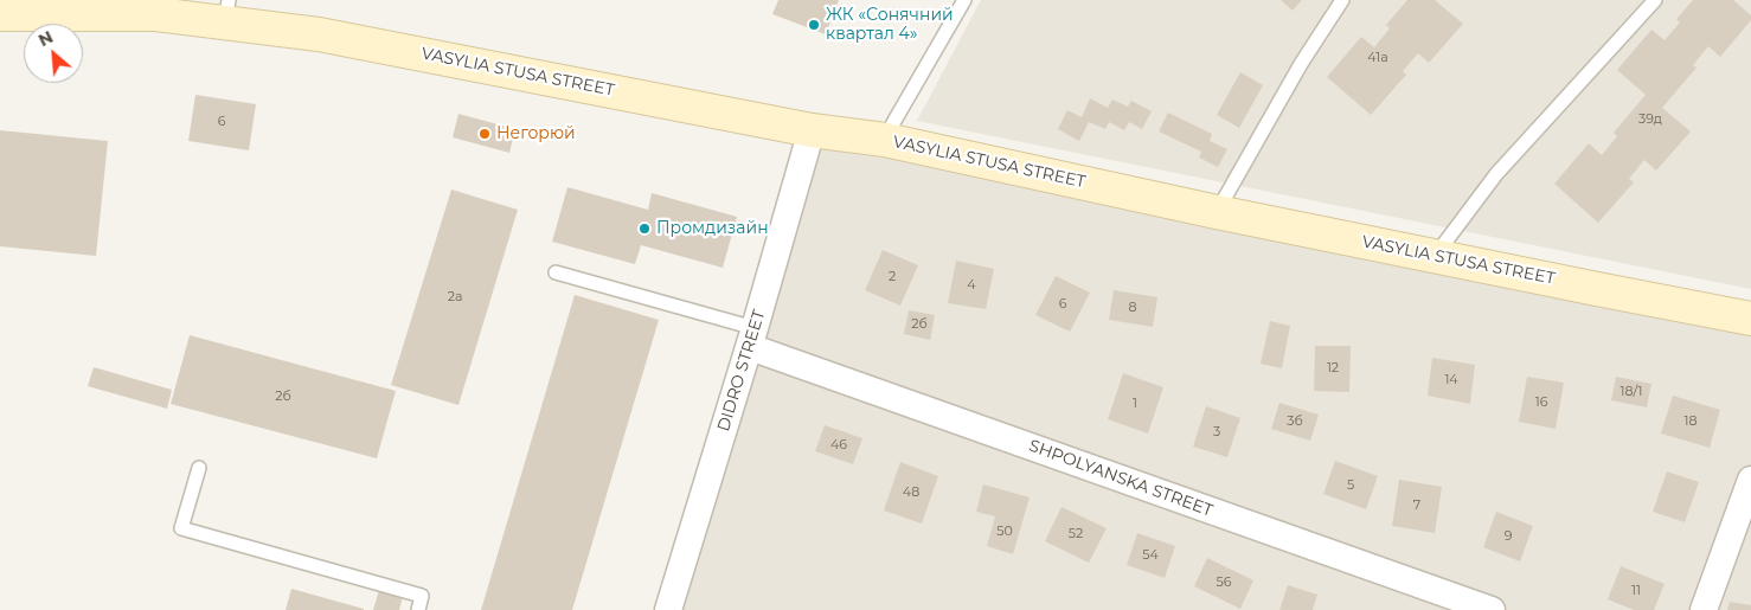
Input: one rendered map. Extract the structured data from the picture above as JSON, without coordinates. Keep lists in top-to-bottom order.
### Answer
{
  "streets": {
    "street": ["VASYLIA STUSA STREET", "DIDRO STREET", "SHPOLYANSKA STREET"]
  },
  "crossings": [
    ["VASYLIA STUSA STREET", "DIDRO STREET"],
    ["DIDRO STREET", "SHPOLYANSKA STREET"]
  ],
  "places": ["ЖК «Сонячний квартал 4»", "Негорюй", "Промдизайн"],
  "house_numbers": [
    "41а",
    "39д",
    "6",
    "2",
    "4",
    "2а",
    "6",
    "8",
    "2б",
    "12",
    "14",
    "18/1",
    "2б",
    "16",
    "1",
    "3б",
    "18",
    "3",
    "46",
    "5",
    "48",
    "7",
    "50",
    "52",
    "9",
    "54",
    "56",
    "11"
  ],
  "north": "top left"
}
